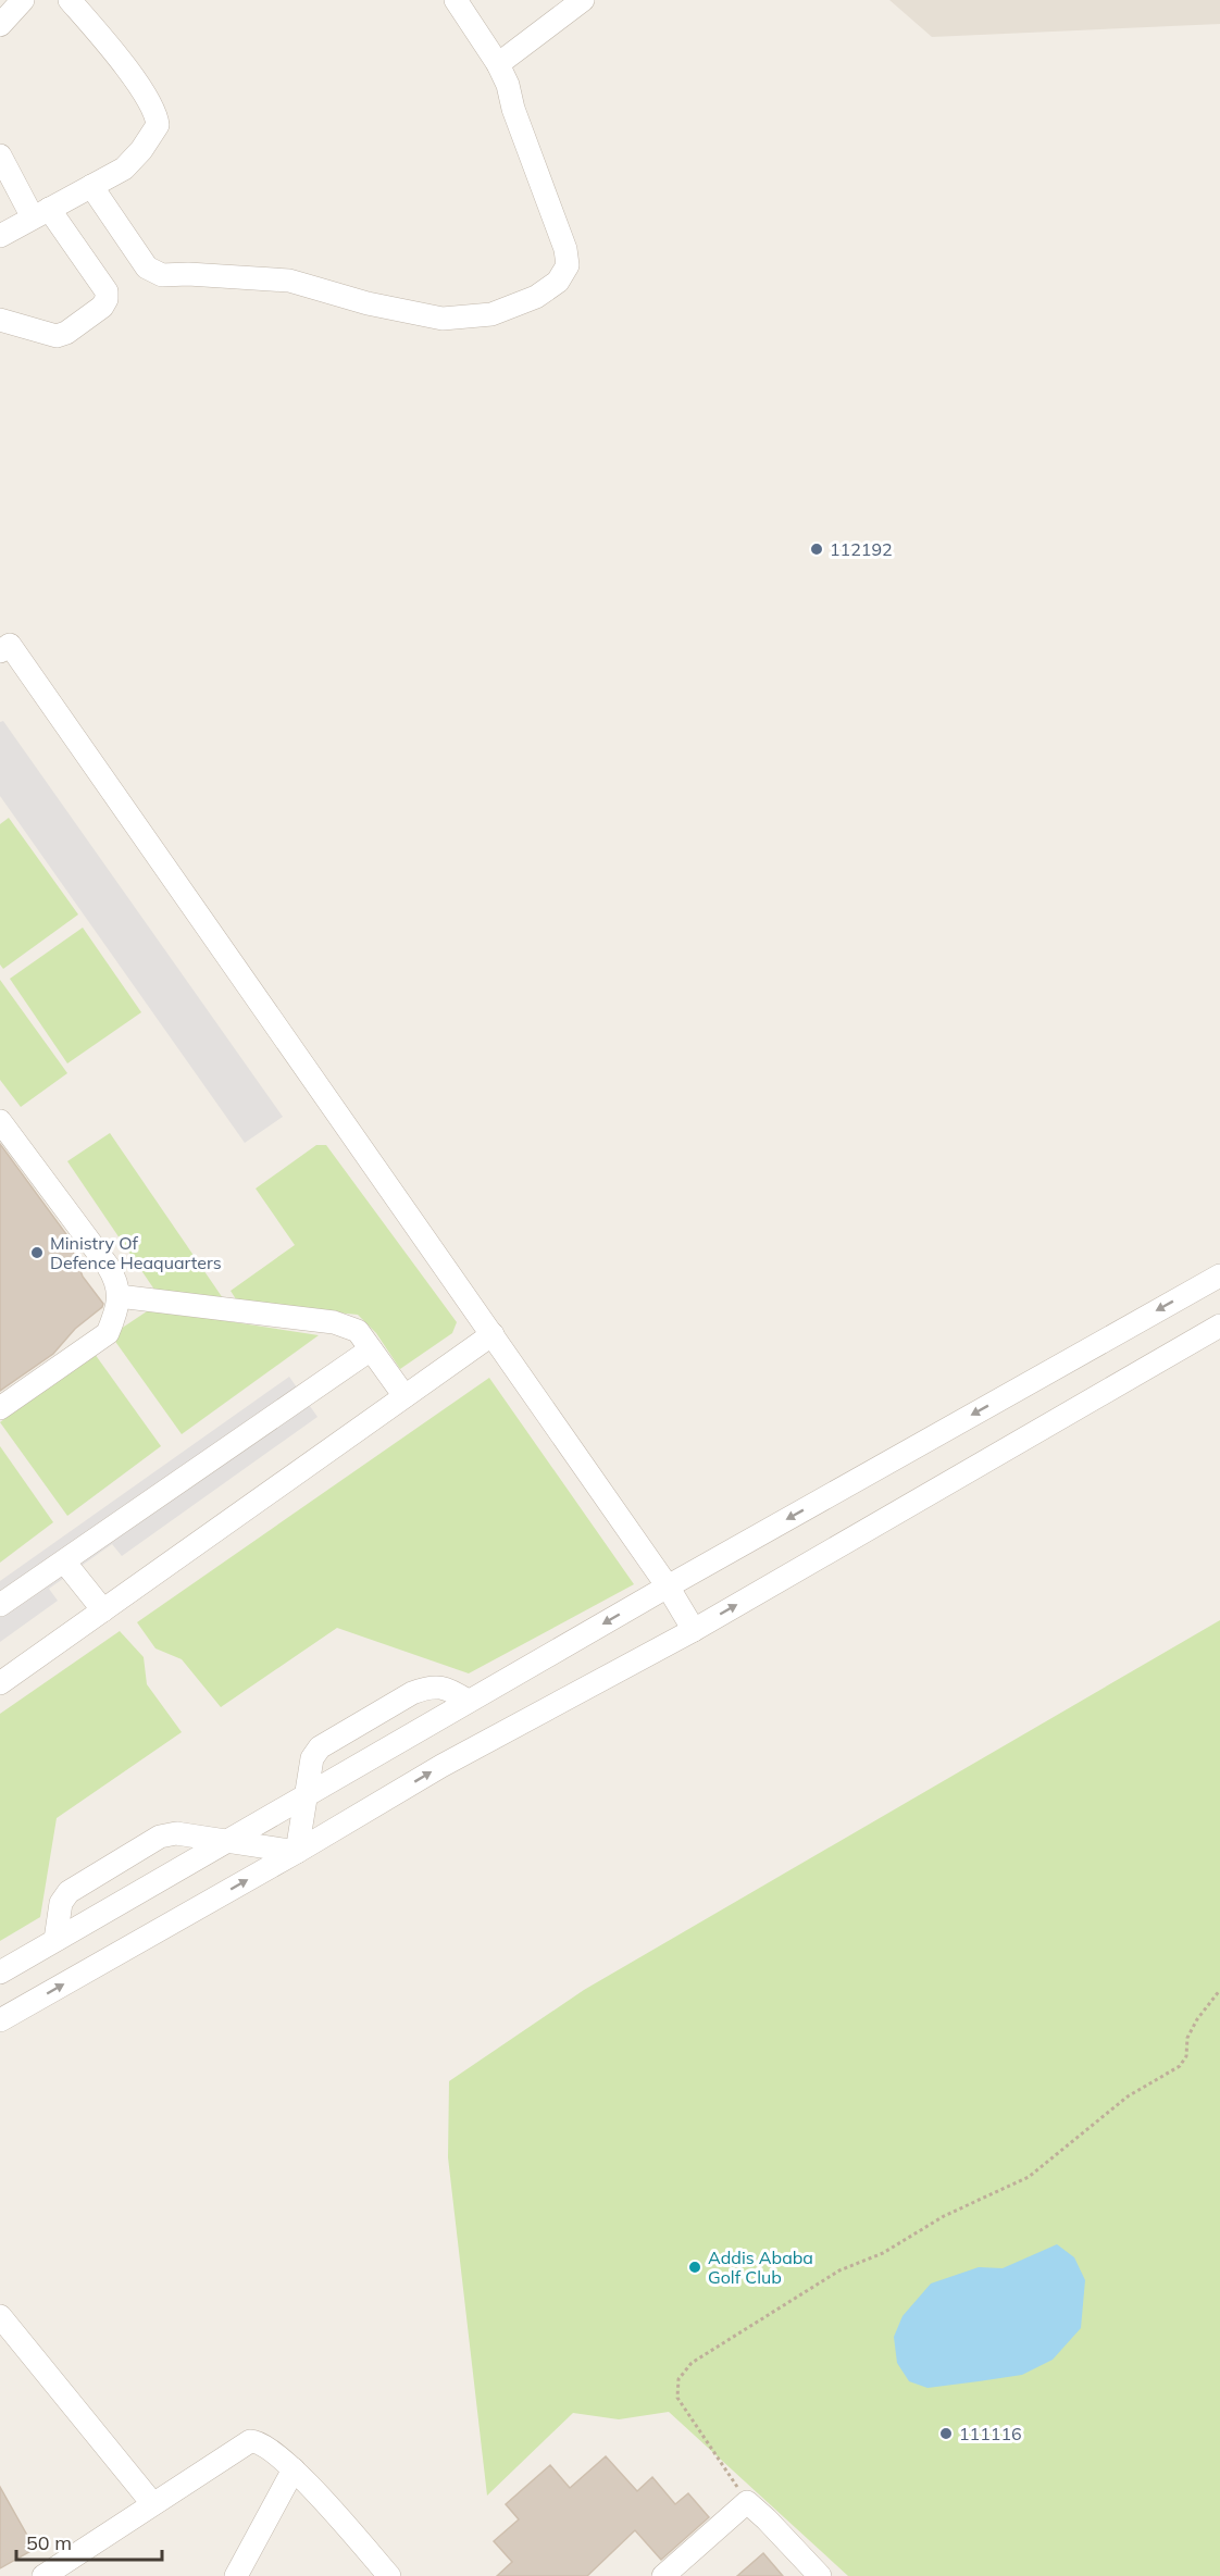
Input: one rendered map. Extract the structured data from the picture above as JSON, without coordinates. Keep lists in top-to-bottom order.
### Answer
{
  "places": [
    "112192",
    "Ministry Of Defence Heaquarters",
    "Addis Ababa Golf Club",
    "111116"
  ],
  "scale_bar": "50 m"
}
